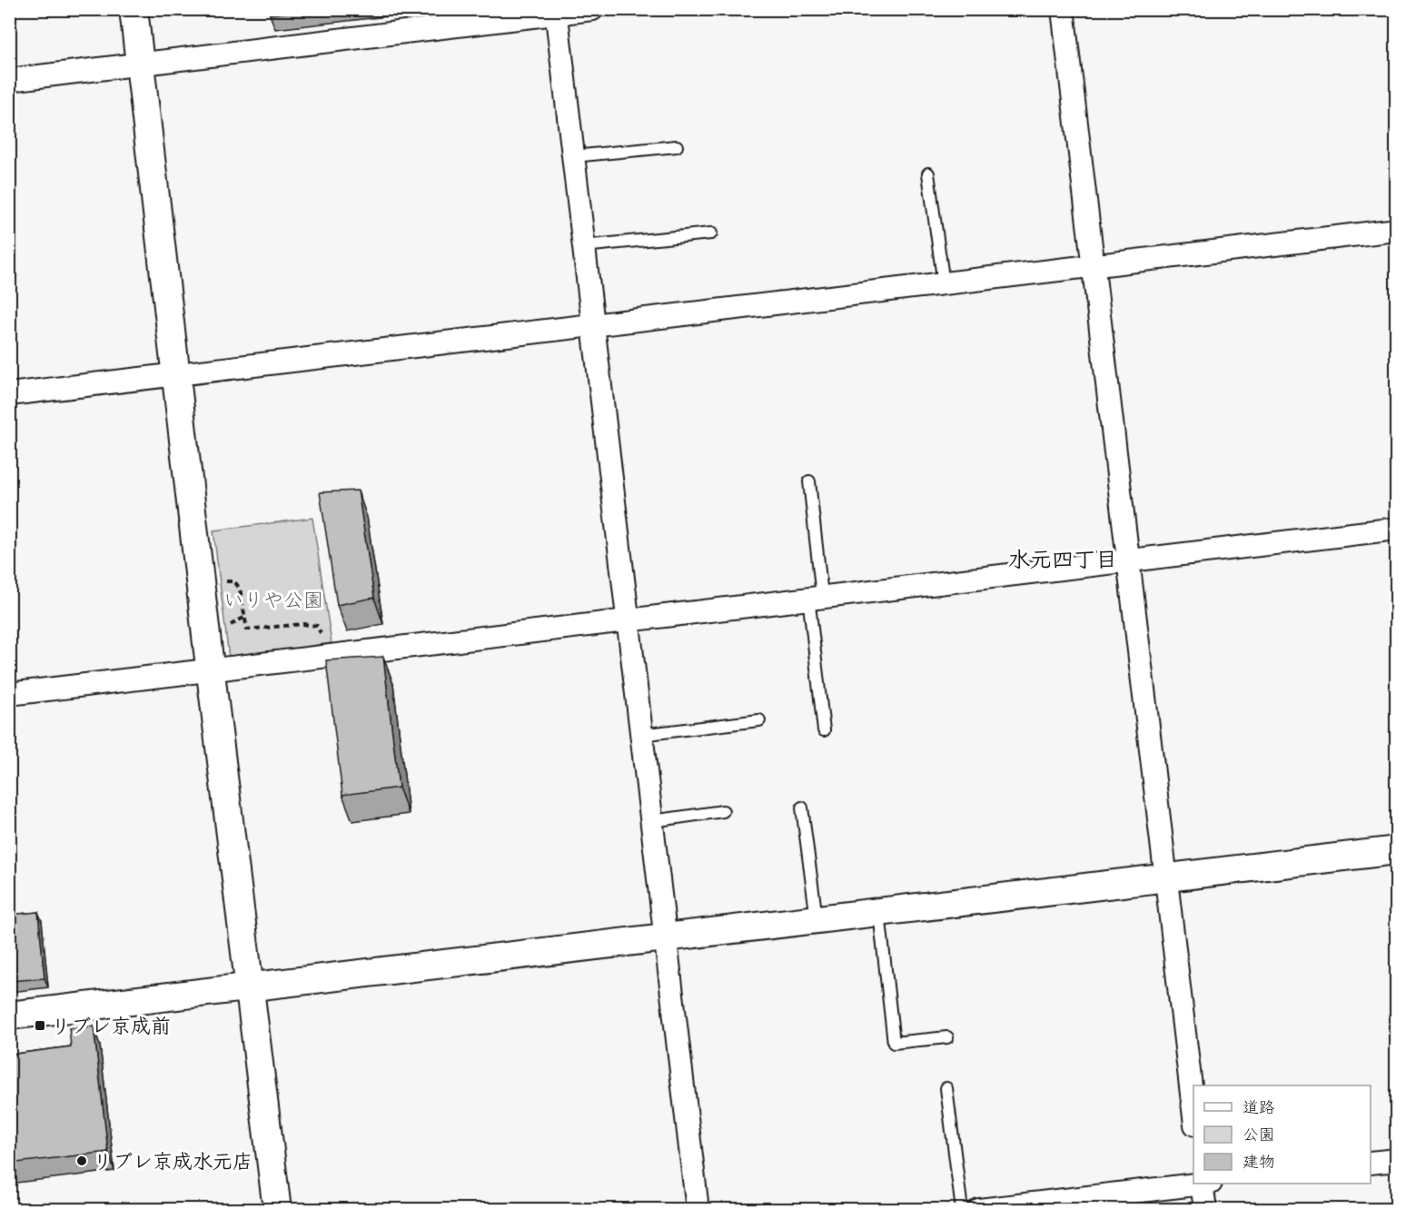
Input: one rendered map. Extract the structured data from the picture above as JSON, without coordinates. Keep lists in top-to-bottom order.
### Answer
{
  "districts": ["水元四丁目"],
  "parks": ["いりや公園"],
  "places": {
    "transit": ["リブレ京成前"],
    "other": ["リブレ京成水元店"]
  },
  "legend": ["道路", "公園", "建物"]
}
